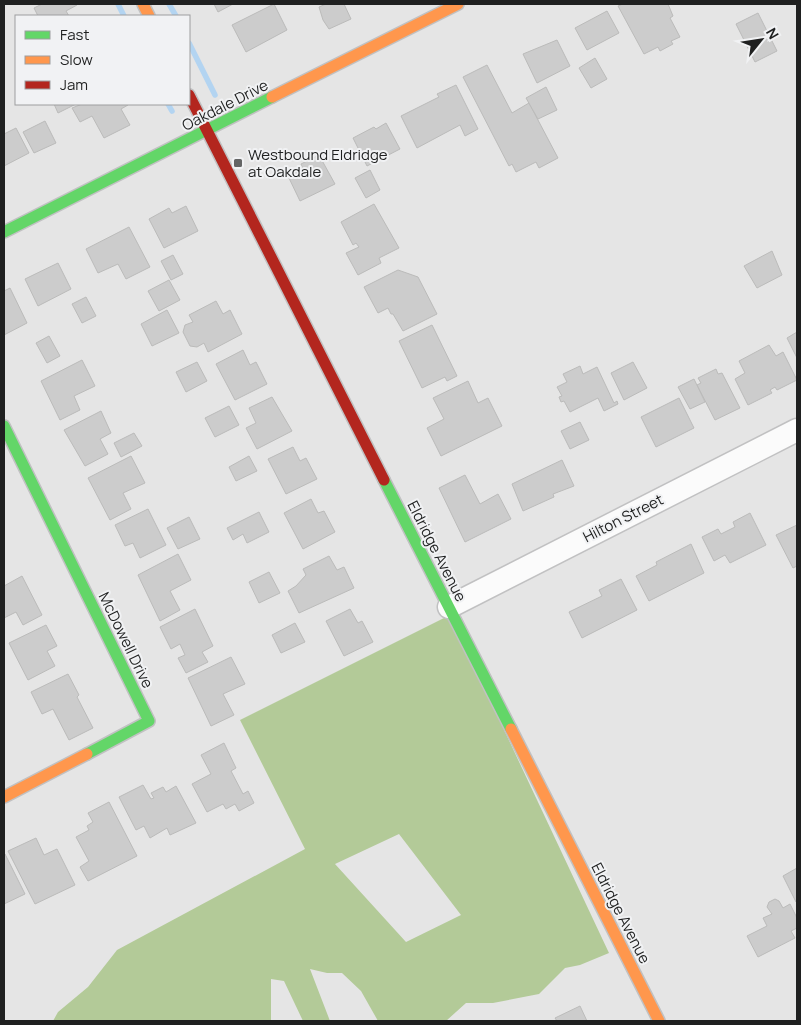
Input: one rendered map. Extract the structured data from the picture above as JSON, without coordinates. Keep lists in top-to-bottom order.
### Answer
{
  "streets": {
    "street": [
      "Oakdale Drive",
      "Hilton Street",
      "Eldridge Avenue",
      "McDowell Drive"
    ]
  },
  "crossings": [
    ["Oakdale Drive", "Eldridge Avenue"],
    ["Hilton Street", "Eldridge Avenue"]
  ],
  "places": {
    "transit": ["Westbound Eldridge at Oakdale"]
  },
  "legend": ["Fast", "Slow", "Jam"],
  "north": "top right"
}
